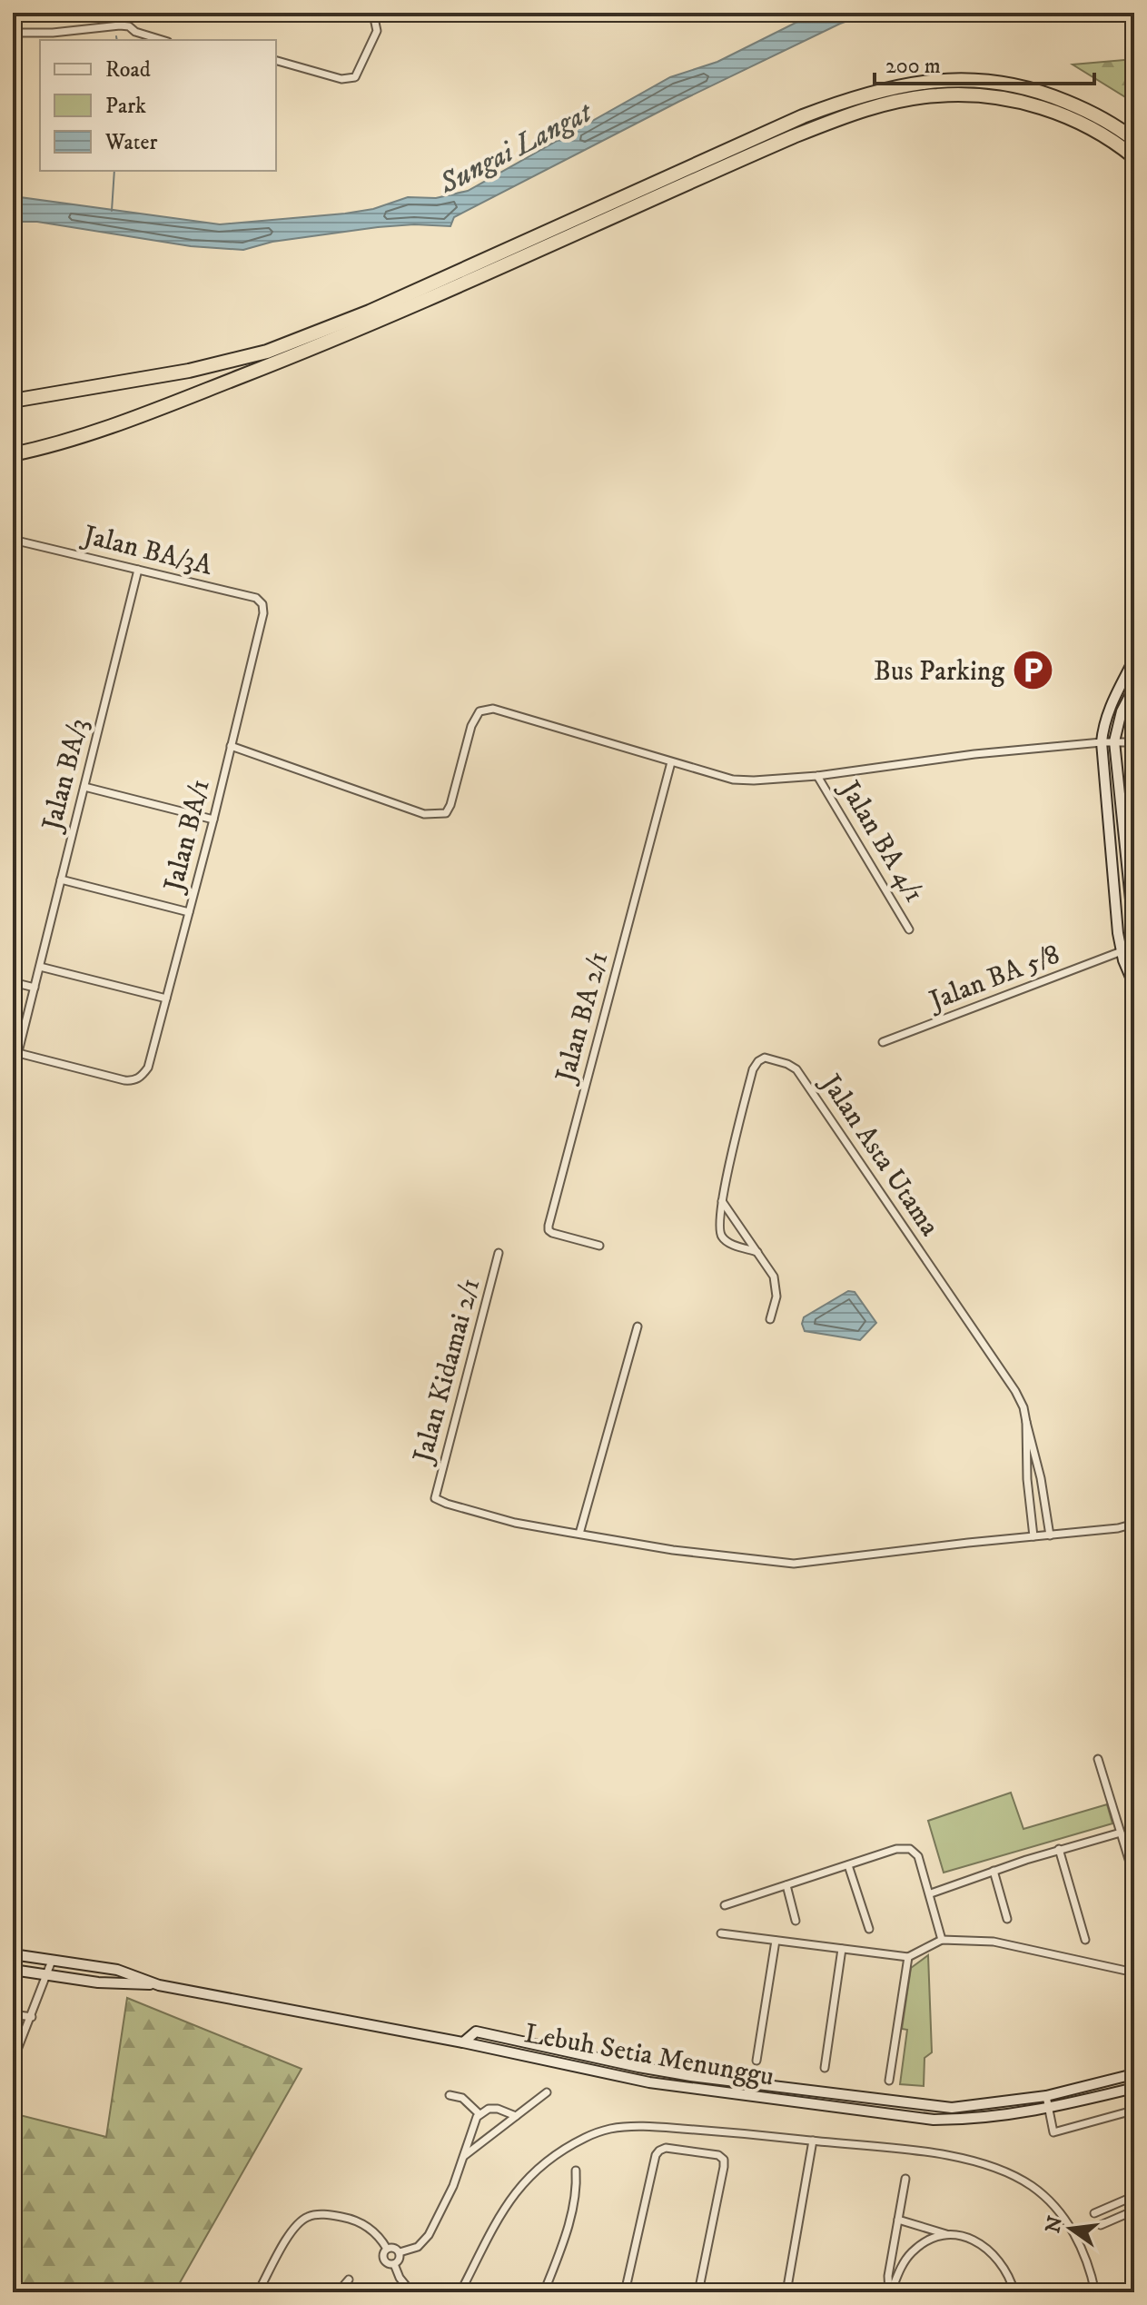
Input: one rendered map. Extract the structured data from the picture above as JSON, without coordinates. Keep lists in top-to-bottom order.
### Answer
{
  "streets": {
    "street": [
      "Jalan BA/3A",
      "Jalan BA/3",
      "Jalan BA/1",
      "Jalan BA 4/1",
      "Jalan BA 5/8",
      "Jalan BA 2/1",
      "Jalan Asta Utama",
      "Jalan Kidamai 2/1",
      "Lebuh Setia Menunggu"
    ]
  },
  "crossings": [
    ["Jalan BA/3A", "Jalan BA/3"],
    ["Jalan BA/3A", "Jalan BA/1"],
    ["Jalan BA/3", "Jalan BA/1"]
  ],
  "water": ["Sungai Langat"],
  "places": {
    "parking": ["Bus Parking"]
  },
  "legend": ["Road", "Park", "Water"],
  "scale_bar": "200 m",
  "north": "left"
}
